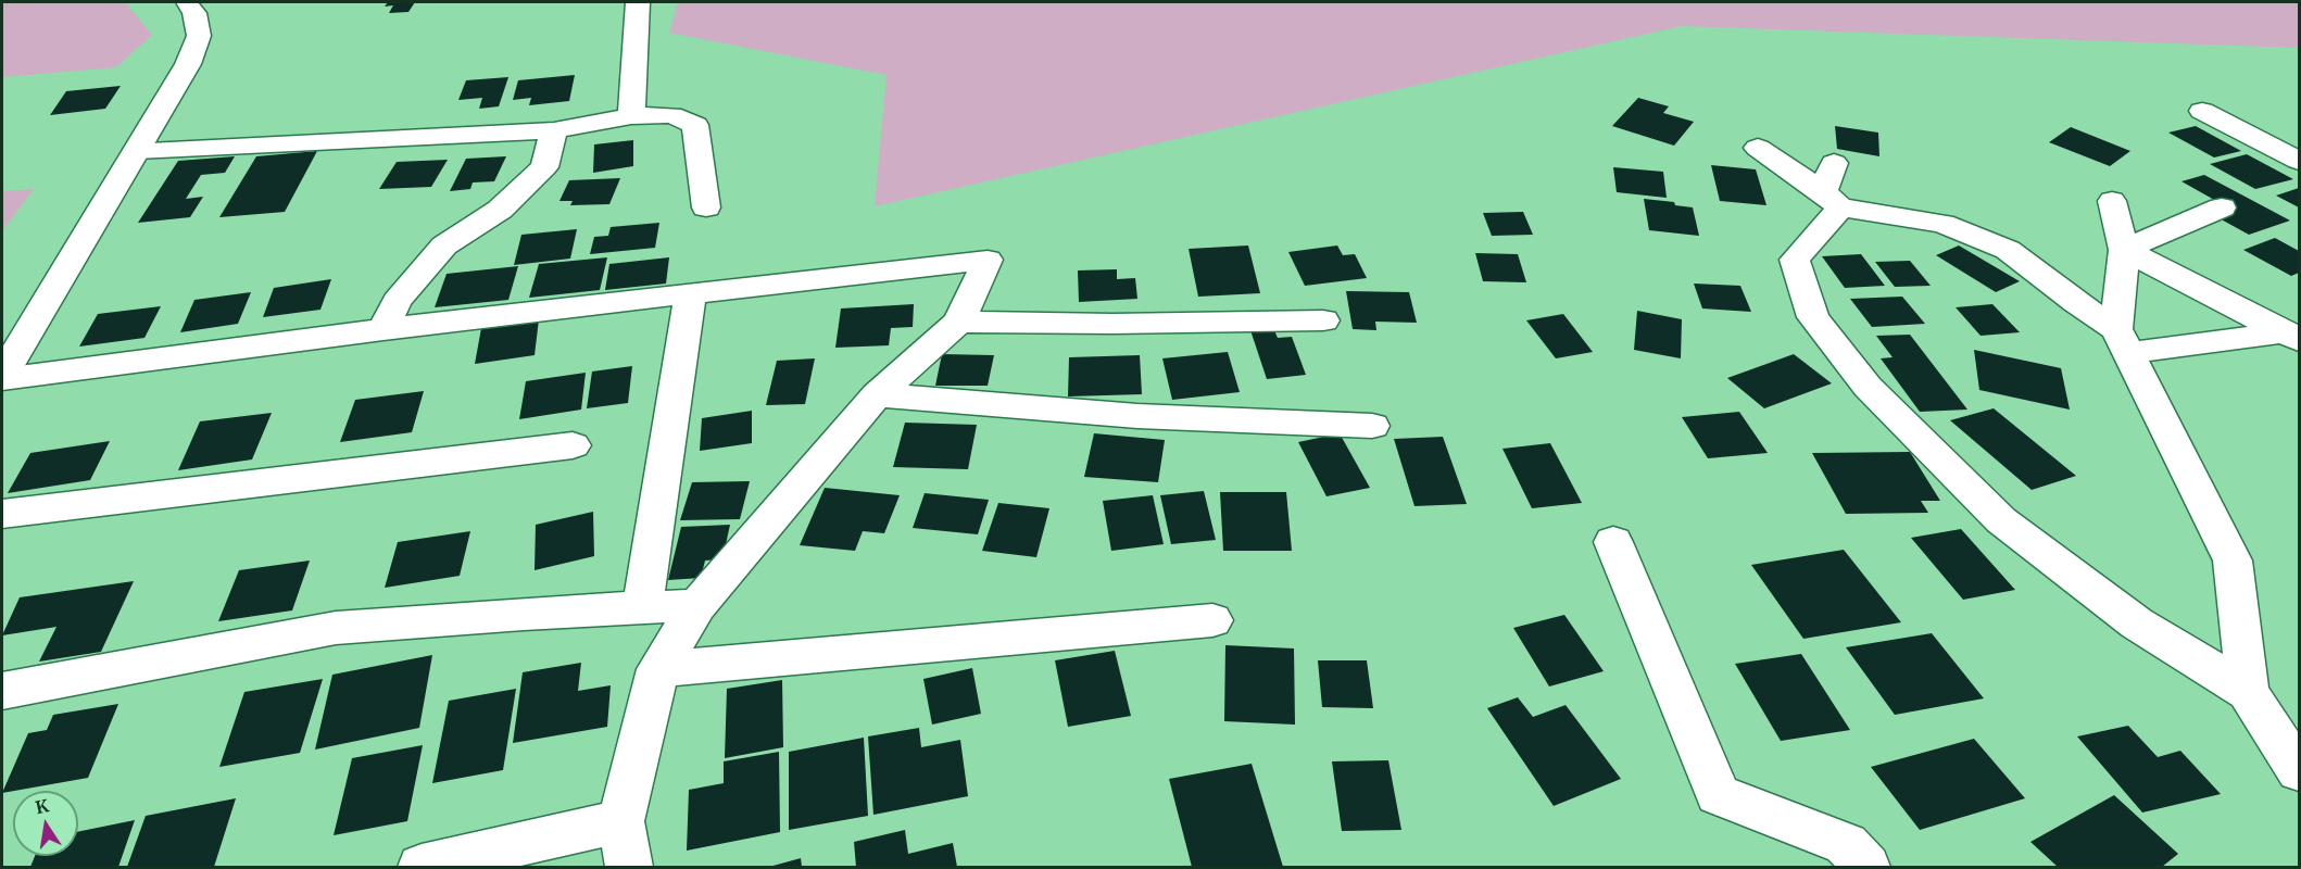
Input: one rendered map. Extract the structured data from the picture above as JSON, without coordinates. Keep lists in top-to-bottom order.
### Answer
{
  "north": "top"
}
